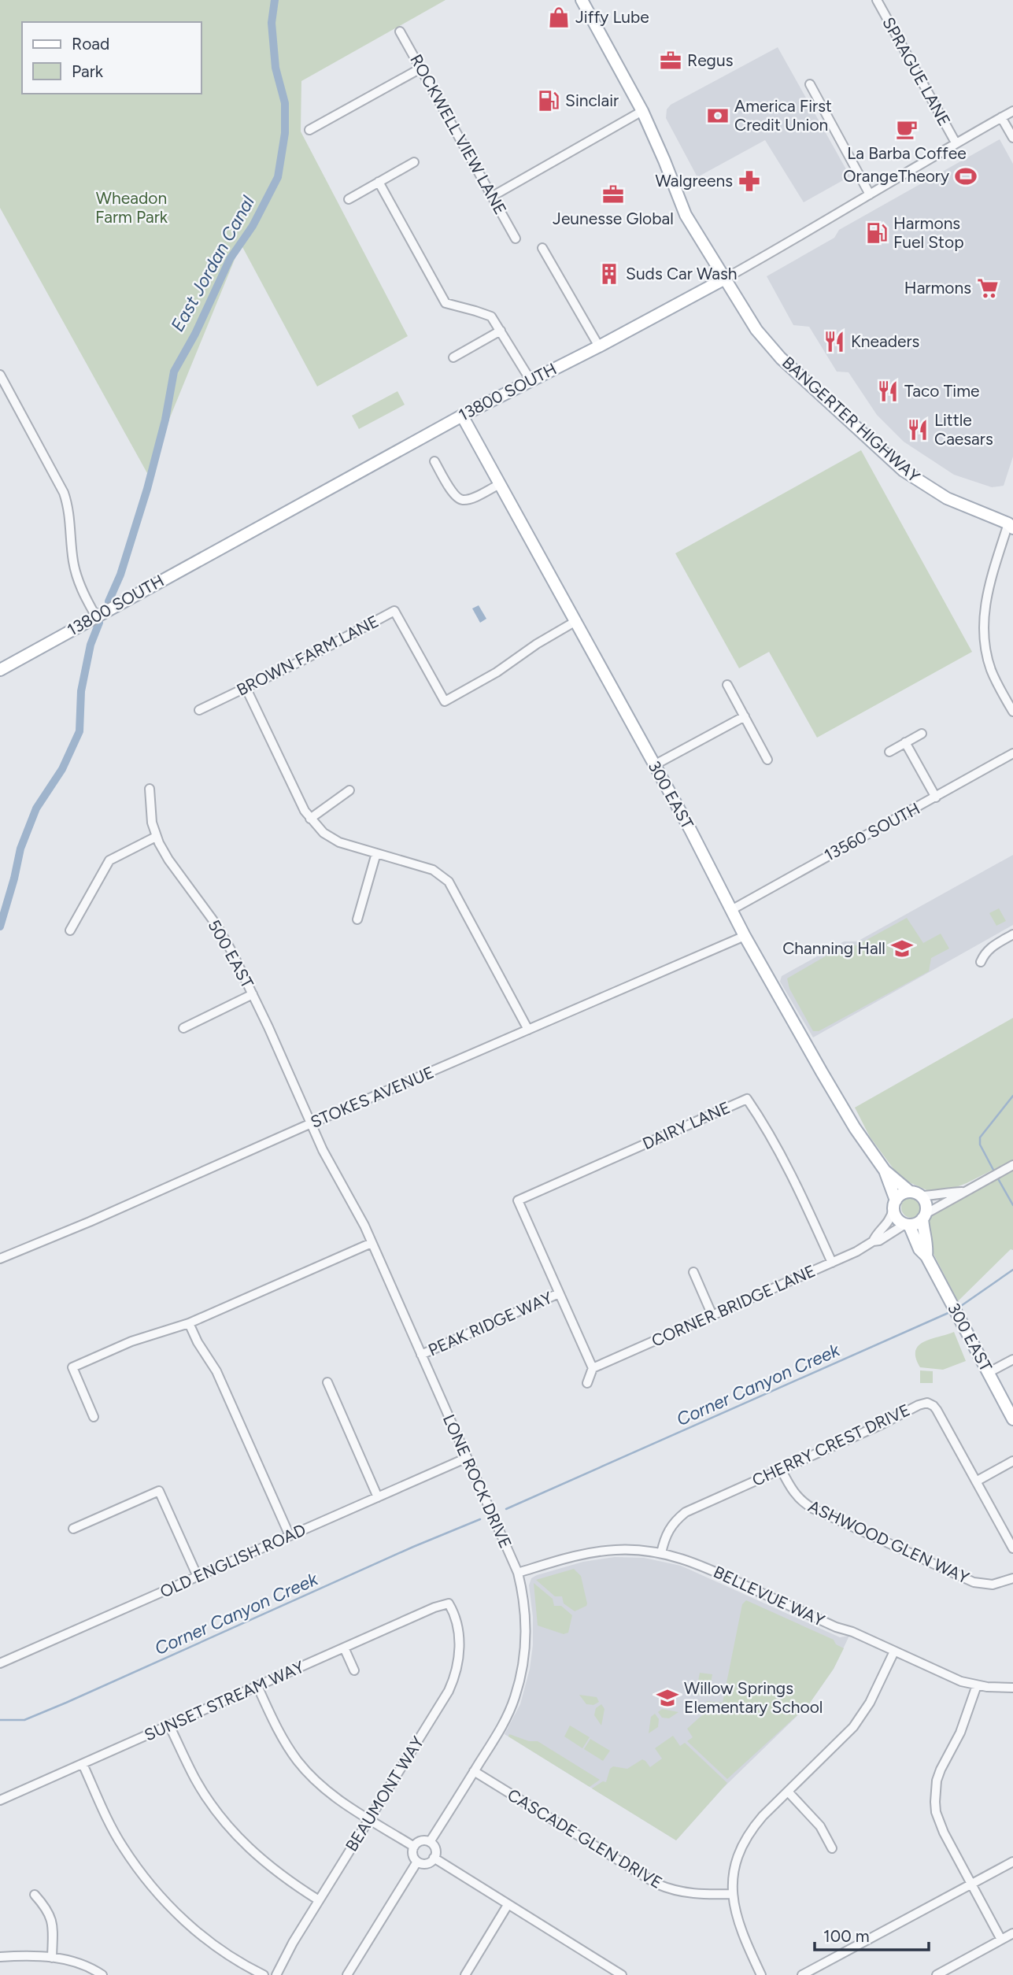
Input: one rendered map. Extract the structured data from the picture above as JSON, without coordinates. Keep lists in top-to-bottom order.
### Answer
{
  "streets": {
    "main road": ["13800 SOUTH", "BANGERTER HIGHWAY", "300 EAST"],
    "street": [
      "SPRAGUE LANE",
      "ROCKWELL VIEW LANE",
      "BROWN FARM LANE",
      "13560 SOUTH",
      "500 EAST",
      "STOKES AVENUE",
      "DAIRY LANE",
      "CORNER BRIDGE LANE",
      "PEAK RIDGE WAY",
      "CHERRY CREST DRIVE",
      "LONE ROCK DRIVE",
      "ASHWOOD GLEN WAY",
      "OLD ENGLISH ROAD",
      "BELLEVUE WAY",
      "SUNSET STREAM WAY",
      "BEAUMONT WAY",
      "CASCADE GLEN DRIVE"
    ]
  },
  "crossings": [
    ["SPRAGUE LANE", "13800 SOUTH"],
    ["13800 SOUTH", "BANGERTER HIGHWAY"],
    ["13800 SOUTH", "300 EAST"],
    ["BROWN FARM LANE", "300 EAST"],
    ["300 EAST", "13560 SOUTH"],
    ["300 EAST", "STOKES AVENUE"],
    ["300 EAST", "CORNER BRIDGE LANE"],
    ["500 EAST", "STOKES AVENUE"],
    ["500 EAST", "LONE ROCK DRIVE"],
    ["STOKES AVENUE", "LONE ROCK DRIVE"],
    ["DAIRY LANE", "CORNER BRIDGE LANE"],
    ["DAIRY LANE", "PEAK RIDGE WAY"],
    ["PEAK RIDGE WAY", "LONE ROCK DRIVE"],
    ["CHERRY CREST DRIVE", "ASHWOOD GLEN WAY"],
    ["CHERRY CREST DRIVE", "BELLEVUE WAY"],
    ["LONE ROCK DRIVE", "OLD ENGLISH ROAD"],
    ["LONE ROCK DRIVE", "BELLEVUE WAY"],
    ["LONE ROCK DRIVE", "CASCADE GLEN DRIVE"],
    ["SUNSET STREAM WAY", "BEAUMONT WAY"]
  ],
  "water": ["East Jordan Canal", "Corner Canyon Creek"],
  "parks": ["Wheadon Farm Park"],
  "places": {
    "shop": ["Jiffy Lube"],
    "office": ["Regus", "Jeunesse Global"],
    "fuel station": ["Sinclair", "Harmons Fuel Stop"],
    "bank": ["America First Credit Union"],
    "cafe": ["La Barba Coffee"],
    "sports": ["OrangeTheory"],
    "pharmacy": ["Walgreens"],
    "building": ["Suds Car Wash"],
    "supermarket": ["Harmons"],
    "restaurant": ["Kneaders", "Taco Time", "Little Caesars"],
    "school or university": ["Channing Hall", "Willow Springs Elementary School"]
  },
  "legend": ["Road", "Park"],
  "scale_bar": "100 m"
}
